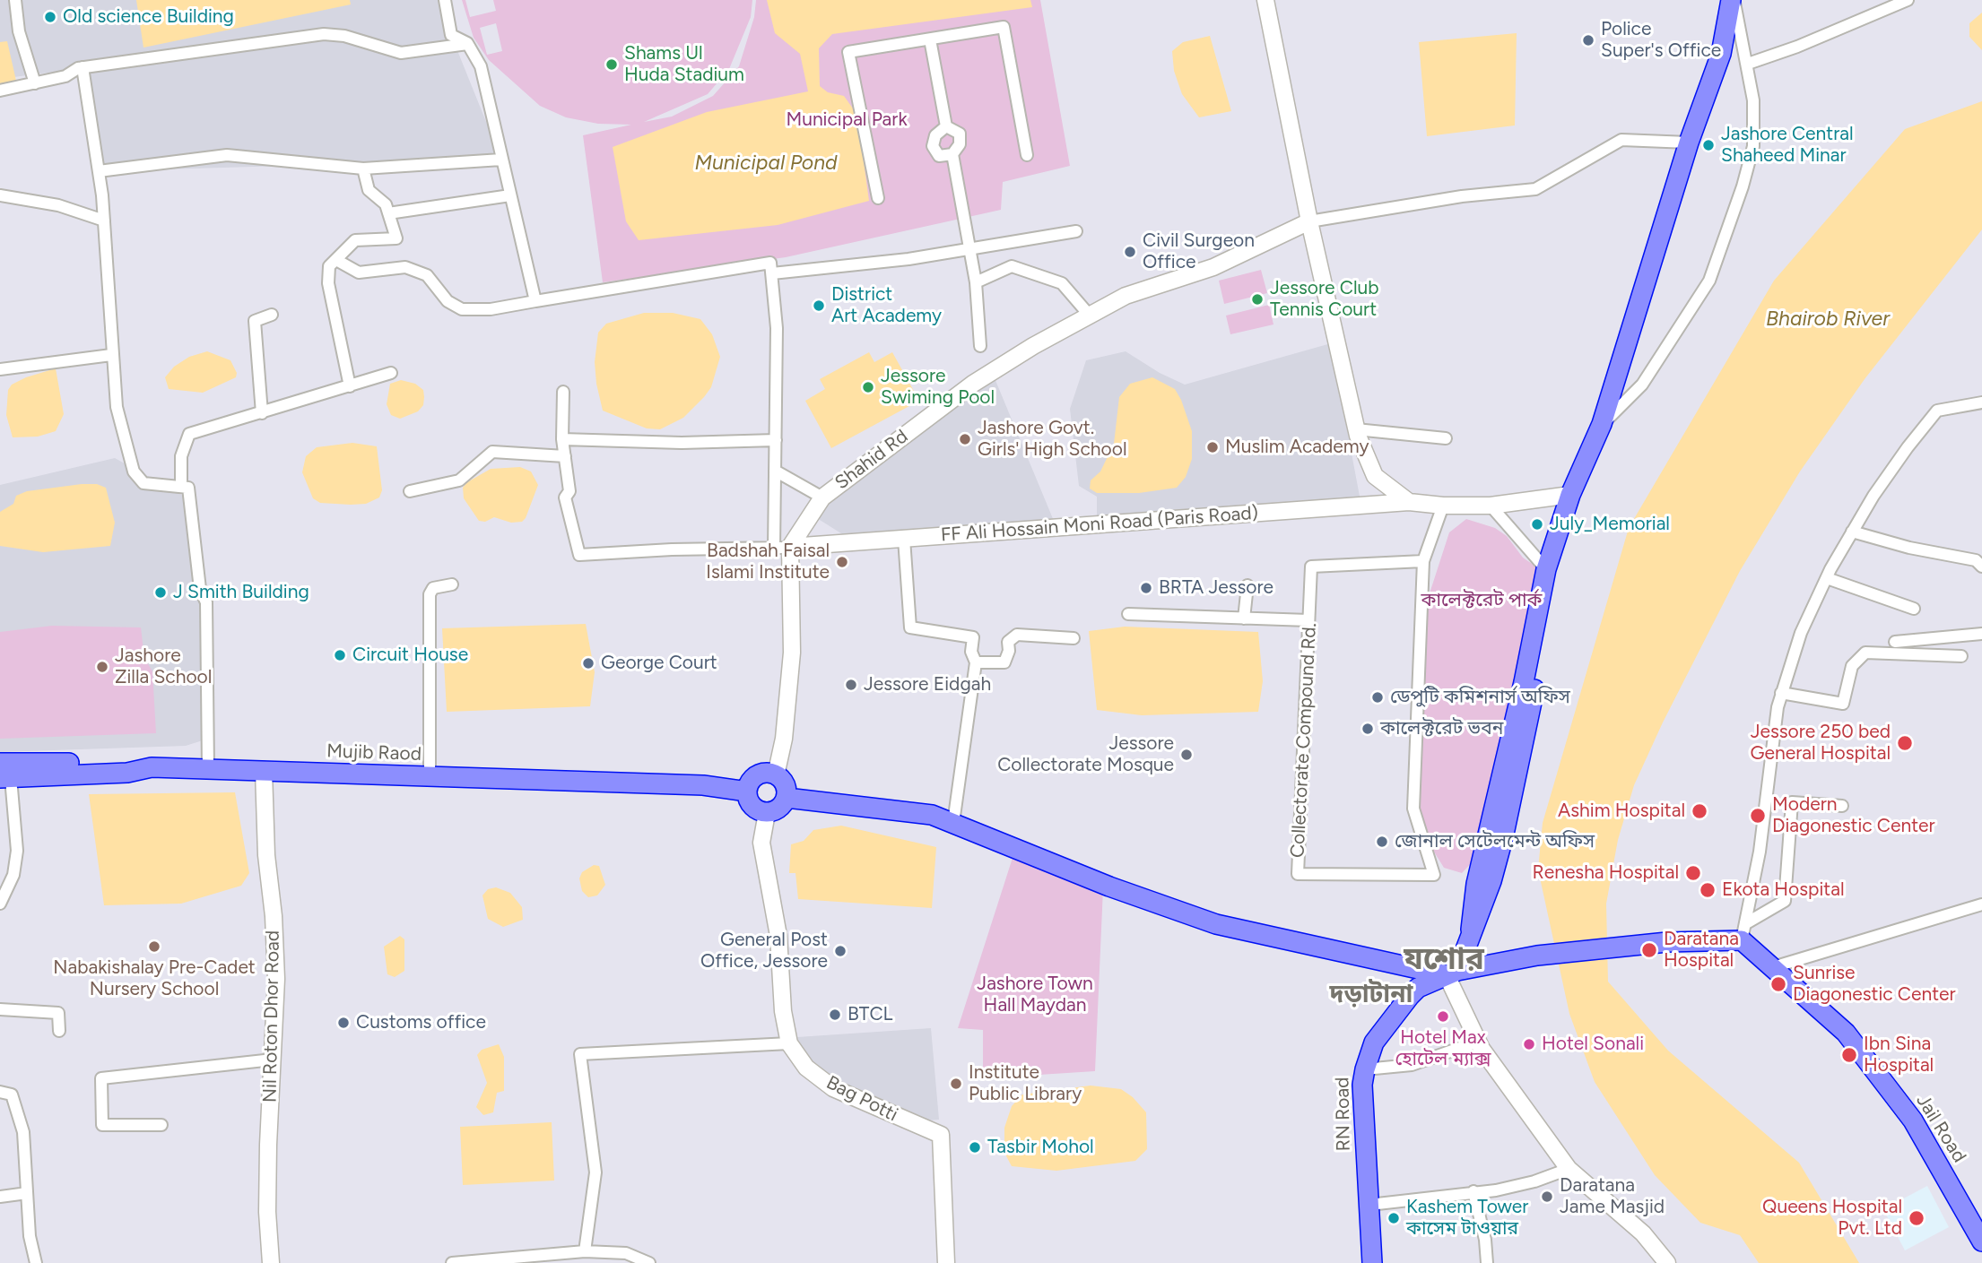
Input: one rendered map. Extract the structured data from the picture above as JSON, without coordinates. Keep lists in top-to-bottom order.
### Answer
{
  "streets": {
    "highway": ["Mujib Raod", "RN Road", "Jail Road"],
    "street": [
      "Shahid Rd",
      "FF Ali Hossain Moni Road (Paris Road)",
      "Collectorate Compound Rd.",
      "Nil Roton Dhor Road",
      "Bag Potti"
    ]
  },
  "crossings": [
    ["Shahid Rd", "FF Ali Hossain Moni Road (Paris Road)"],
    ["FF Ali Hossain Moni Road (Paris Road)", "Collectorate Compound Rd."],
    ["Mujib Raod", "Nil Roton Dhor Road"],
    ["Mujib Raod", "Bag Potti"]
  ],
  "districts": ["যশোর", "দড়াটানা"],
  "water": ["Municipal Pond", "Bhairob River"],
  "parks": ["Municipal Park", "কালেক্টরেট পার্ক", "Jashore Town Hall Maydan"],
  "places": [
    "Old science Building",
    "Police Super's Office",
    "Shams Ul Huda Stadium",
    "Jashore Central Shaheed Minar",
    "Civil Surgeon Office",
    "Jessore Club Tennis Court",
    "District Art Academy",
    "Jessore Swiming Pool",
    "Jashore Govt. Girls' High School",
    "Muslim Academy",
    "July_Memorial",
    "Badshah Faisal Islami Institute",
    "BRTA Jessore",
    "J Smith Building",
    "Circuit House",
    "George Court",
    "Jashore Zilla School",
    "Jessore Eidgah",
    "ডেপুটি কমিশনার্স অফিস",
    "কালেক্টরেট ভবন",
    "Jessore 250 bed General Hospital",
    "Jessore Collectorate Mosque",
    "Ashim Hospital",
    "Modern Diagonestic Center",
    "জোনাল সেটেলমেন্ট অফিস",
    "Renesha Hospital",
    "Ekota Hospital",
    "Nabakishalay Pre-Cadet Nursery School",
    "Daratana Hospital",
    "General Post Office, Jessore",
    "Sunrise Diagonestic Center",
    "BTCL",
    "Hotel Max হোটেল ম্যাক্স",
    "Customs office",
    "Hotel Sonali",
    "Ibn Sina Hospital",
    "Institute Public Library",
    "Tasbir Mohol",
    "Daratana Jame Masjid",
    "Kashem Tower কাসেম টাওয়ার",
    "Queens Hospital Pvt. Ltd"
  ]
}
